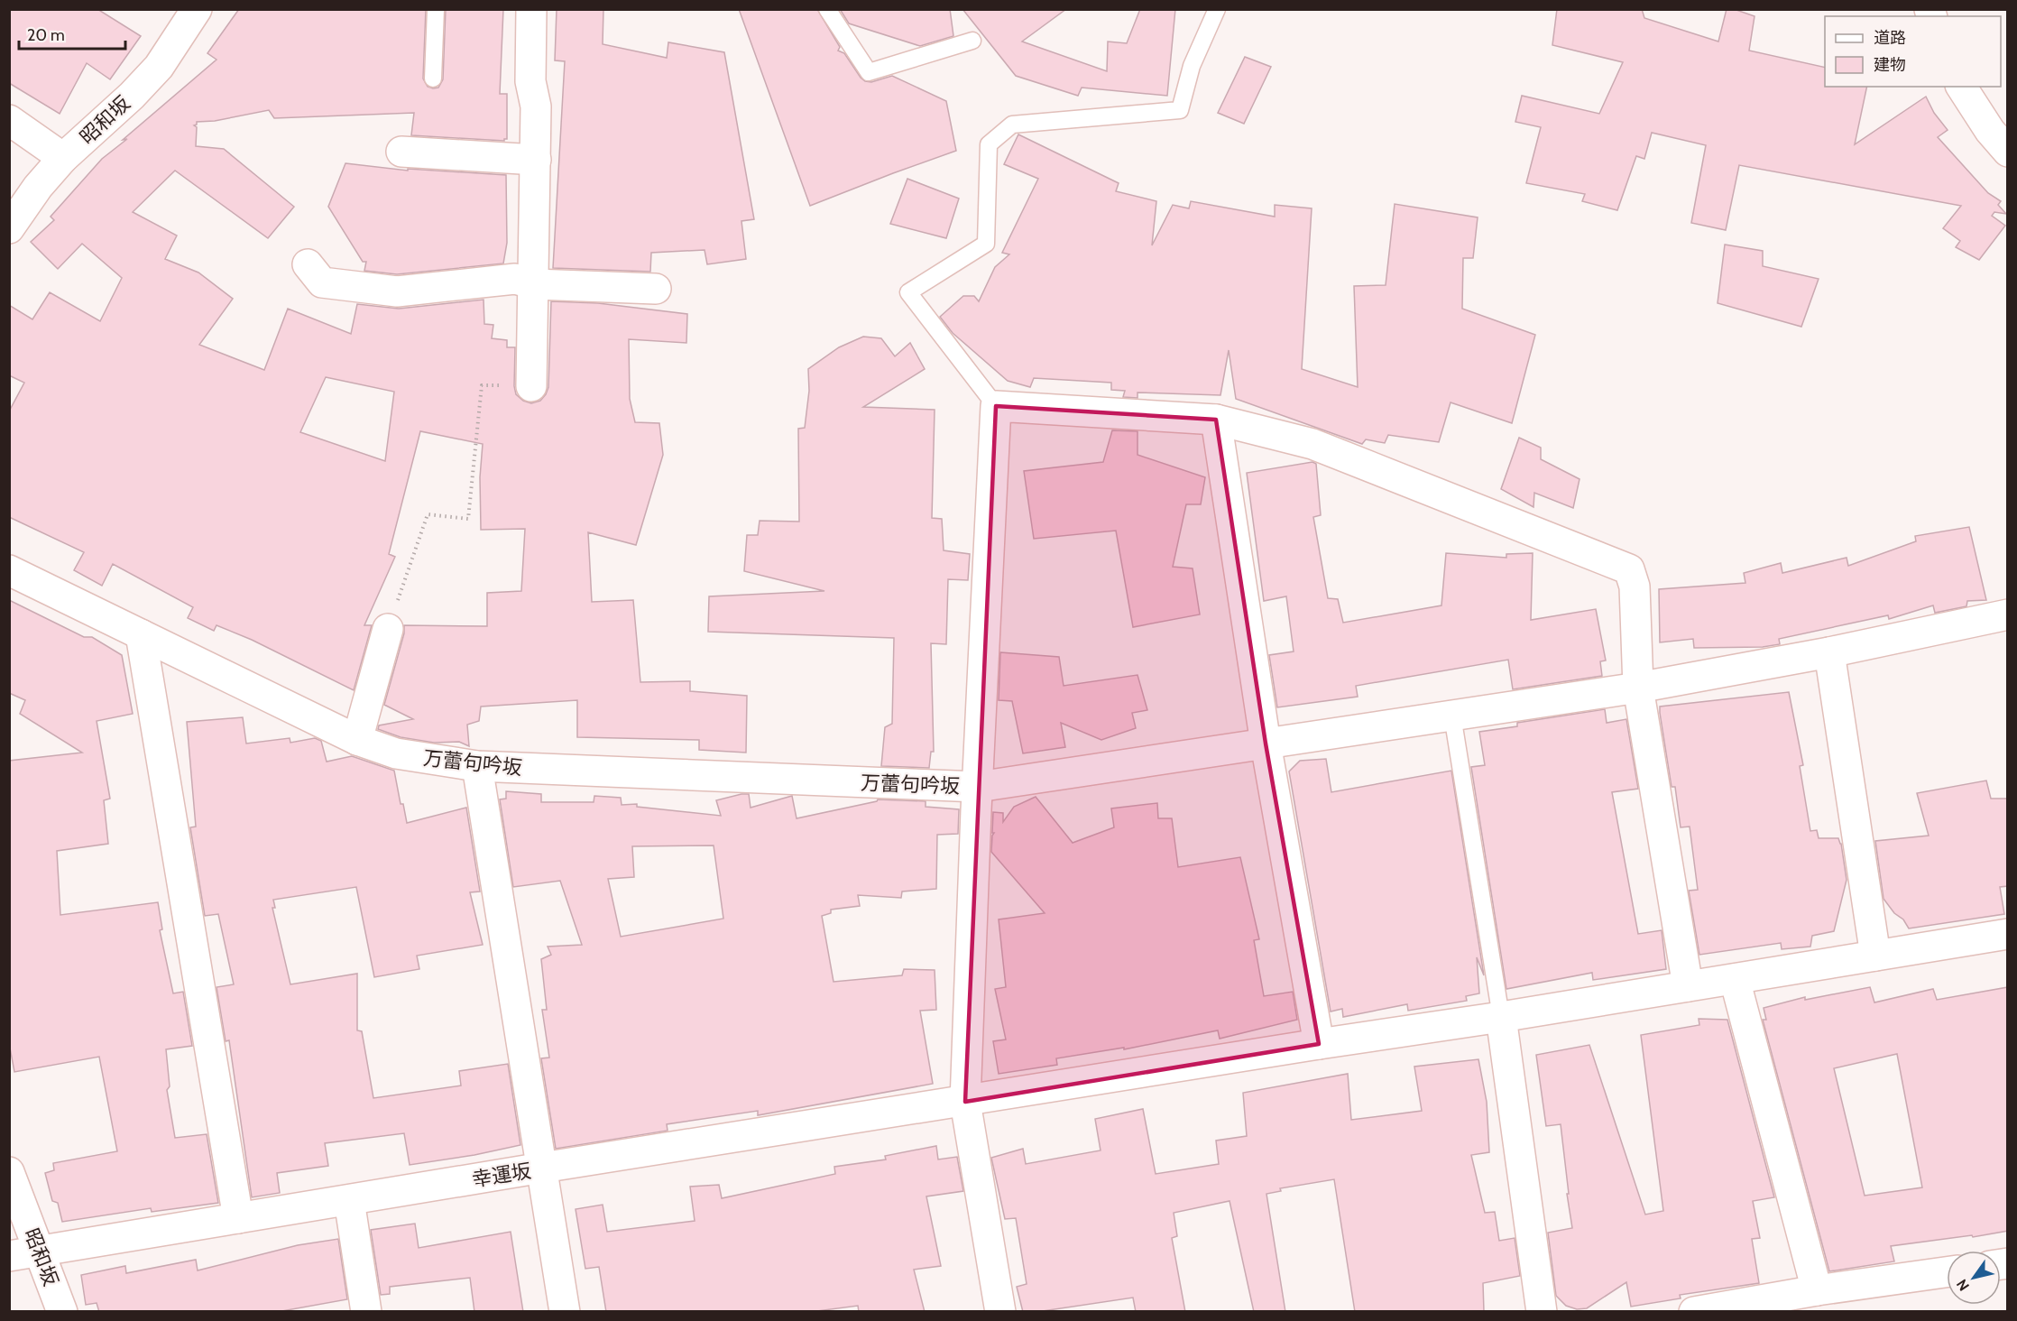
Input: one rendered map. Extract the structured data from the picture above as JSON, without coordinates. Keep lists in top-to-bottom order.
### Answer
{
  "streets": {
    "street": ["昭和坂", "万蕾句吟坂", "幸運坂"]
  },
  "crossings": [
    ["昭和坂", "幸運坂"]
  ],
  "legend": ["道路", "建物"],
  "scale_bar": "20 m",
  "north": "bottom left"
}
